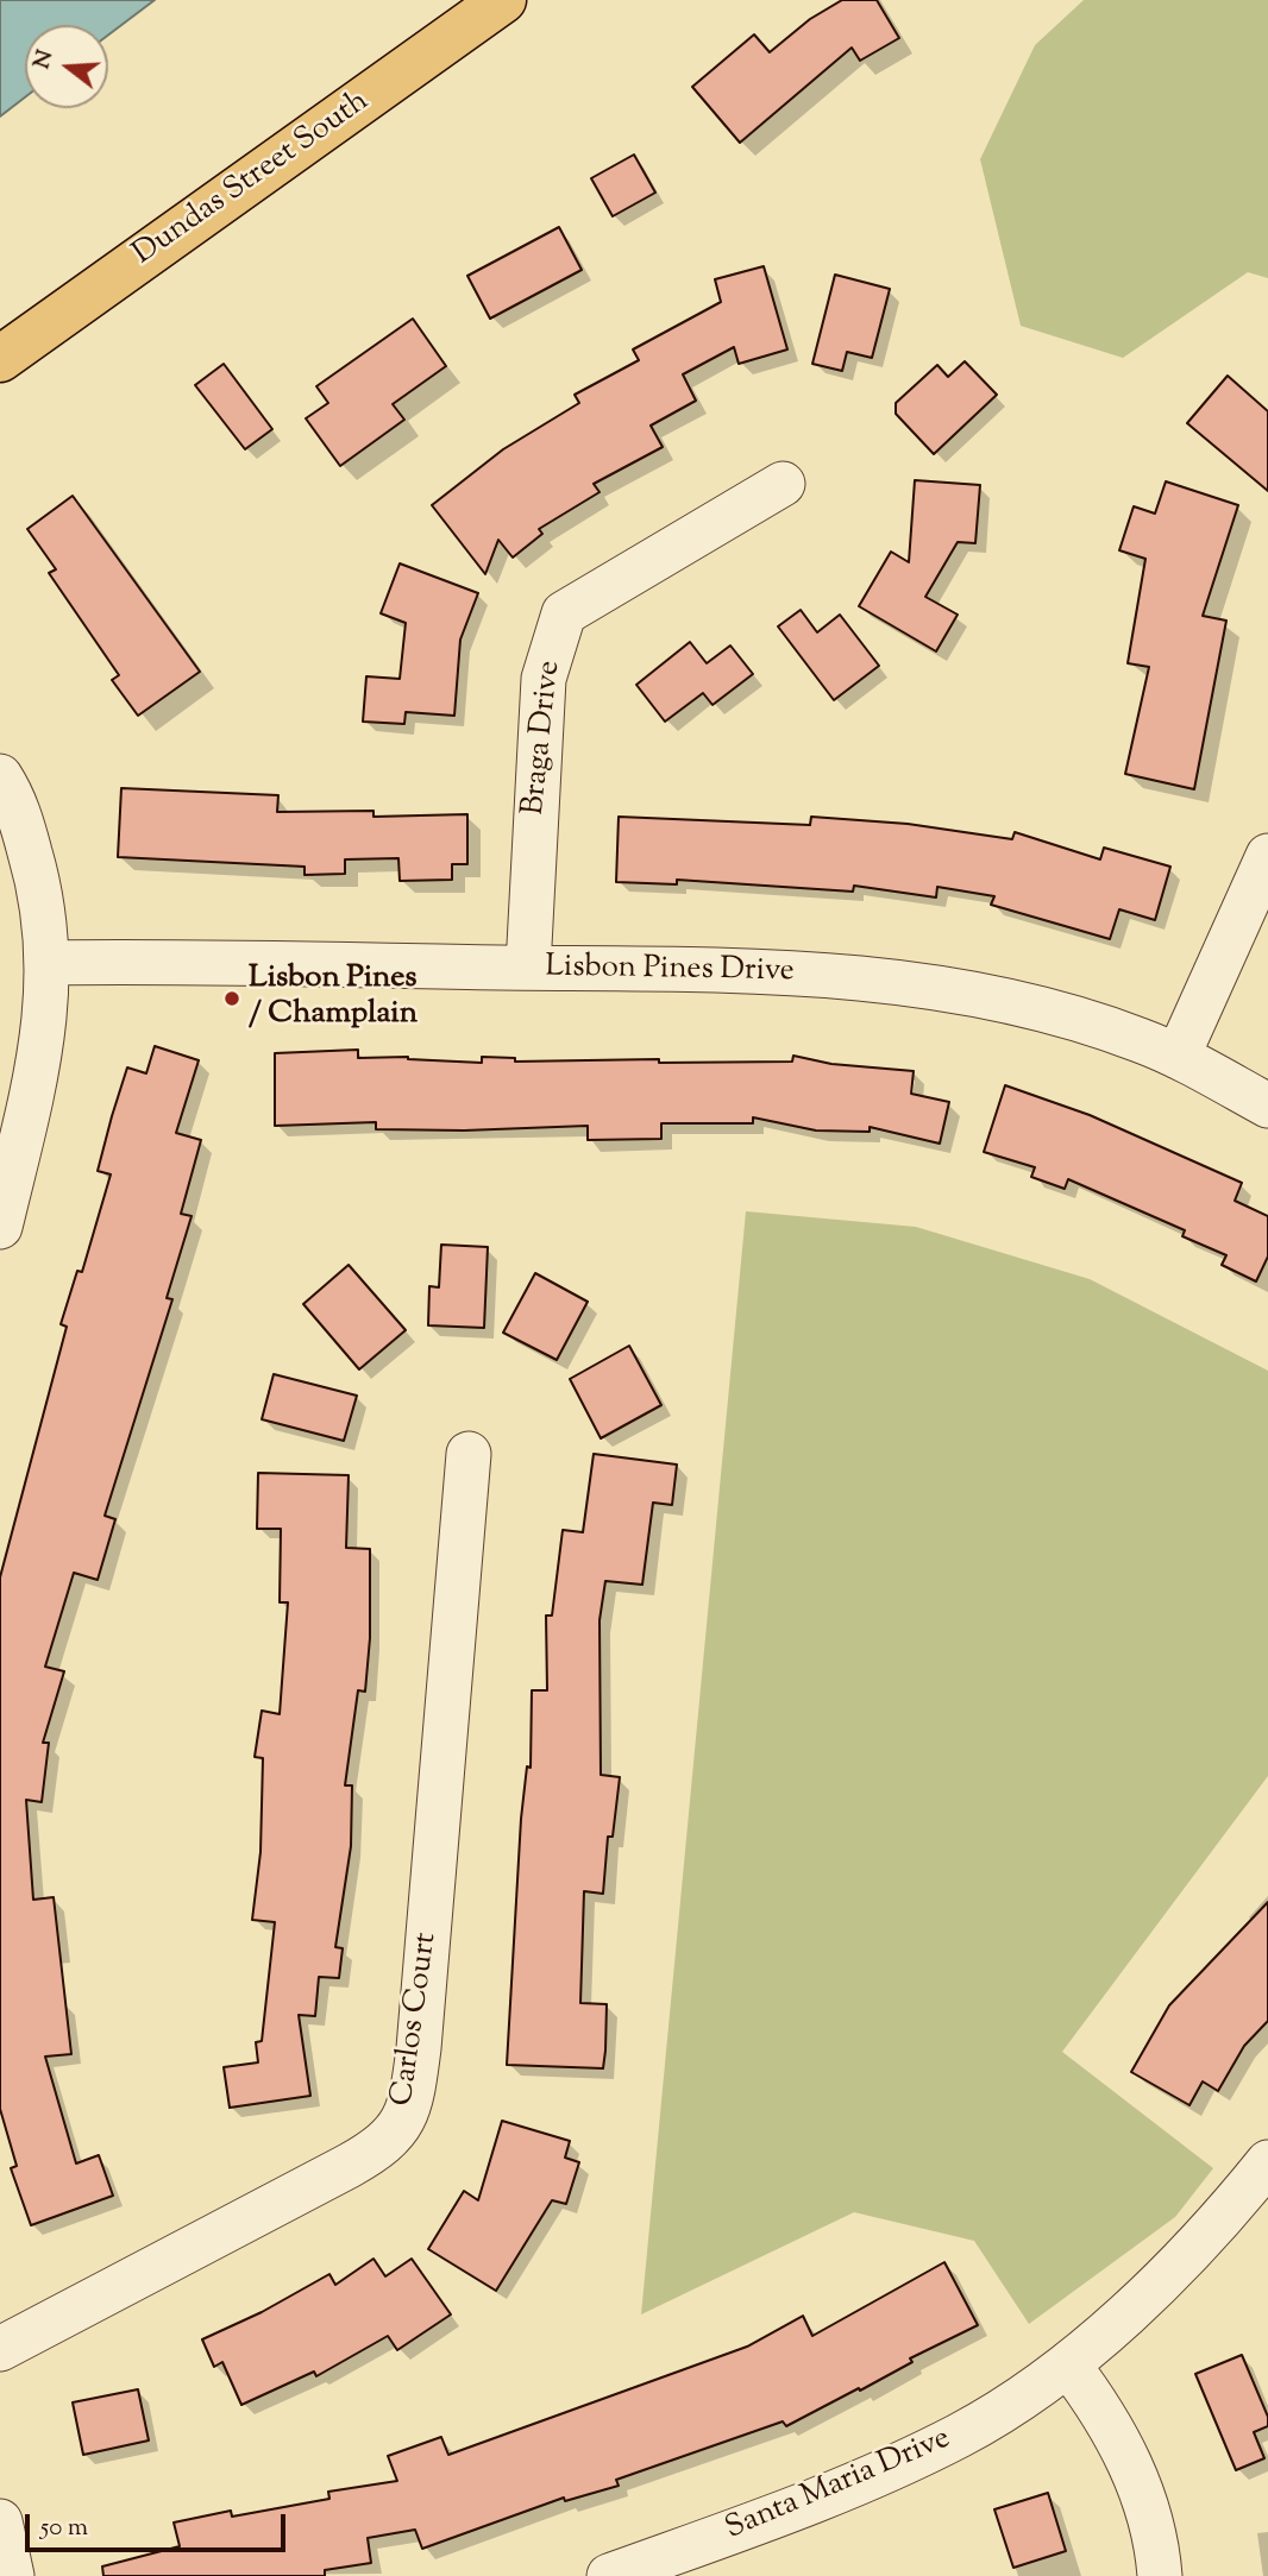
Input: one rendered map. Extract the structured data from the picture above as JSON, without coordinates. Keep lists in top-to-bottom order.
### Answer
{
  "streets": {
    "main road": ["Dundas Street South"],
    "street": [
      "Braga Drive",
      "Lisbon Pines Drive",
      "Carlos Court",
      "Santa Maria Drive"
    ]
  },
  "crossings": [
    ["Braga Drive", "Lisbon Pines Drive"]
  ],
  "places": ["Lisbon Pines / Champlain"],
  "scale_bar": "50 m",
  "north": "left"
}
